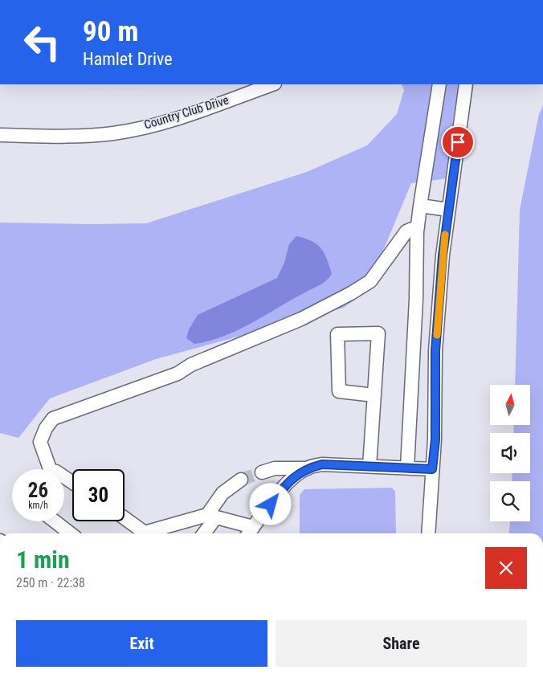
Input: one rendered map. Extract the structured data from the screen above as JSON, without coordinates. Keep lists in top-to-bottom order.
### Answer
{
  "streets": {
    "street": ["Country Club Drive"]
  },
  "north": "top",
  "page": {
    "turn": ["90 m", "Hamlet Drive"],
    "speed": "26 km/h",
    "limit": "30",
    "heading": ["1 min", "250 m · 22:38"],
    "buttons": ["Exit", "Share"]
  }
}
